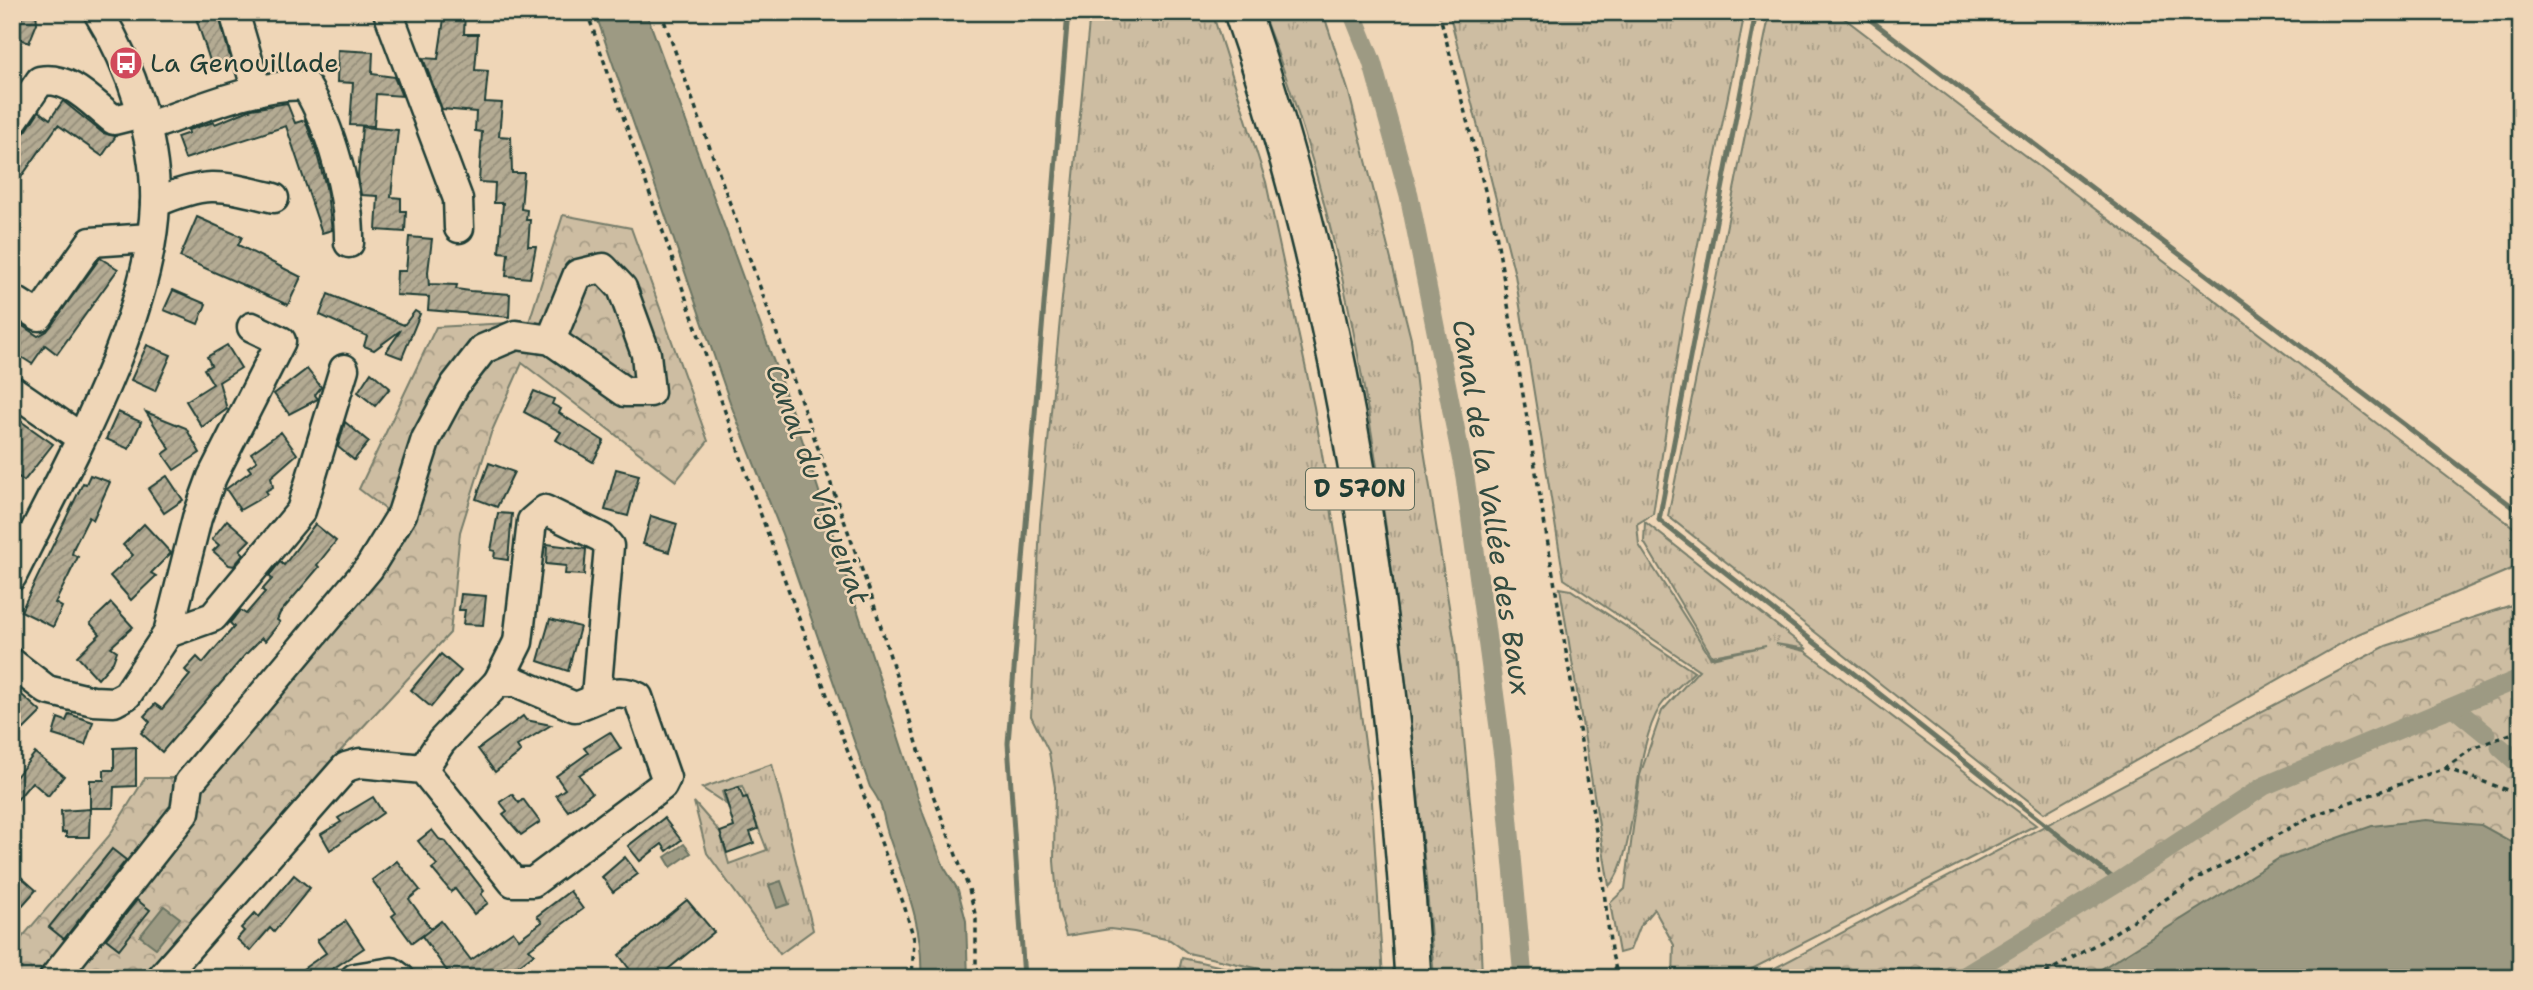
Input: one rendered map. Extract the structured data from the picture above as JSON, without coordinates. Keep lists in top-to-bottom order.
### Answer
{
  "streets": {
    "main road": ["D 570N"]
  },
  "water": ["Canal du Vigueirat", "Canal de la Vallée des Baux"],
  "places": {
    "bus stop": ["La Genouillade"]
  }
}
